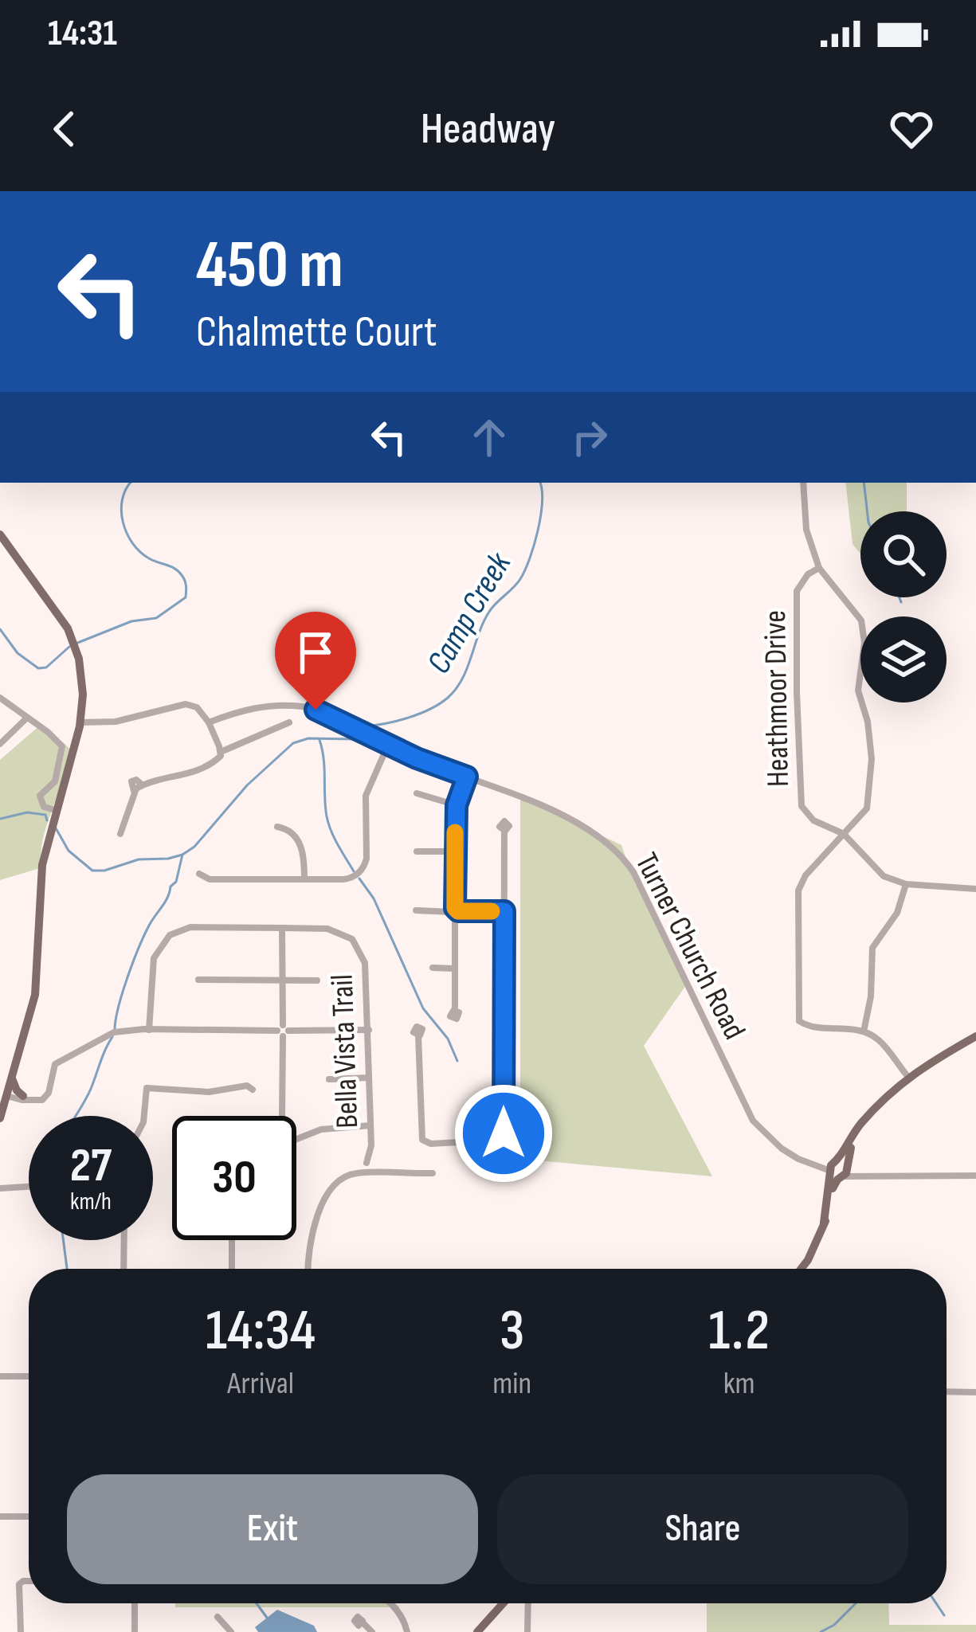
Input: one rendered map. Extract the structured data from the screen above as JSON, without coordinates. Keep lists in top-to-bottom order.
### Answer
{
  "streets": {
    "street": ["Heathmoor Drive", "Turner Church Road", "Bella Vista Trail"]
  },
  "water": ["Camp Creek"],
  "page": {
    "status": "14:31",
    "header": "Headway",
    "turn": ["450 m", "Chalmette Court"],
    "speed": "27 km/h",
    "limit": "30",
    "eta": [
      "14:34",
      "Arrival",
      "3",
      "min",
      "1.2",
      "km"
    ],
    "buttons": ["Exit", "Share"]
  }
}
